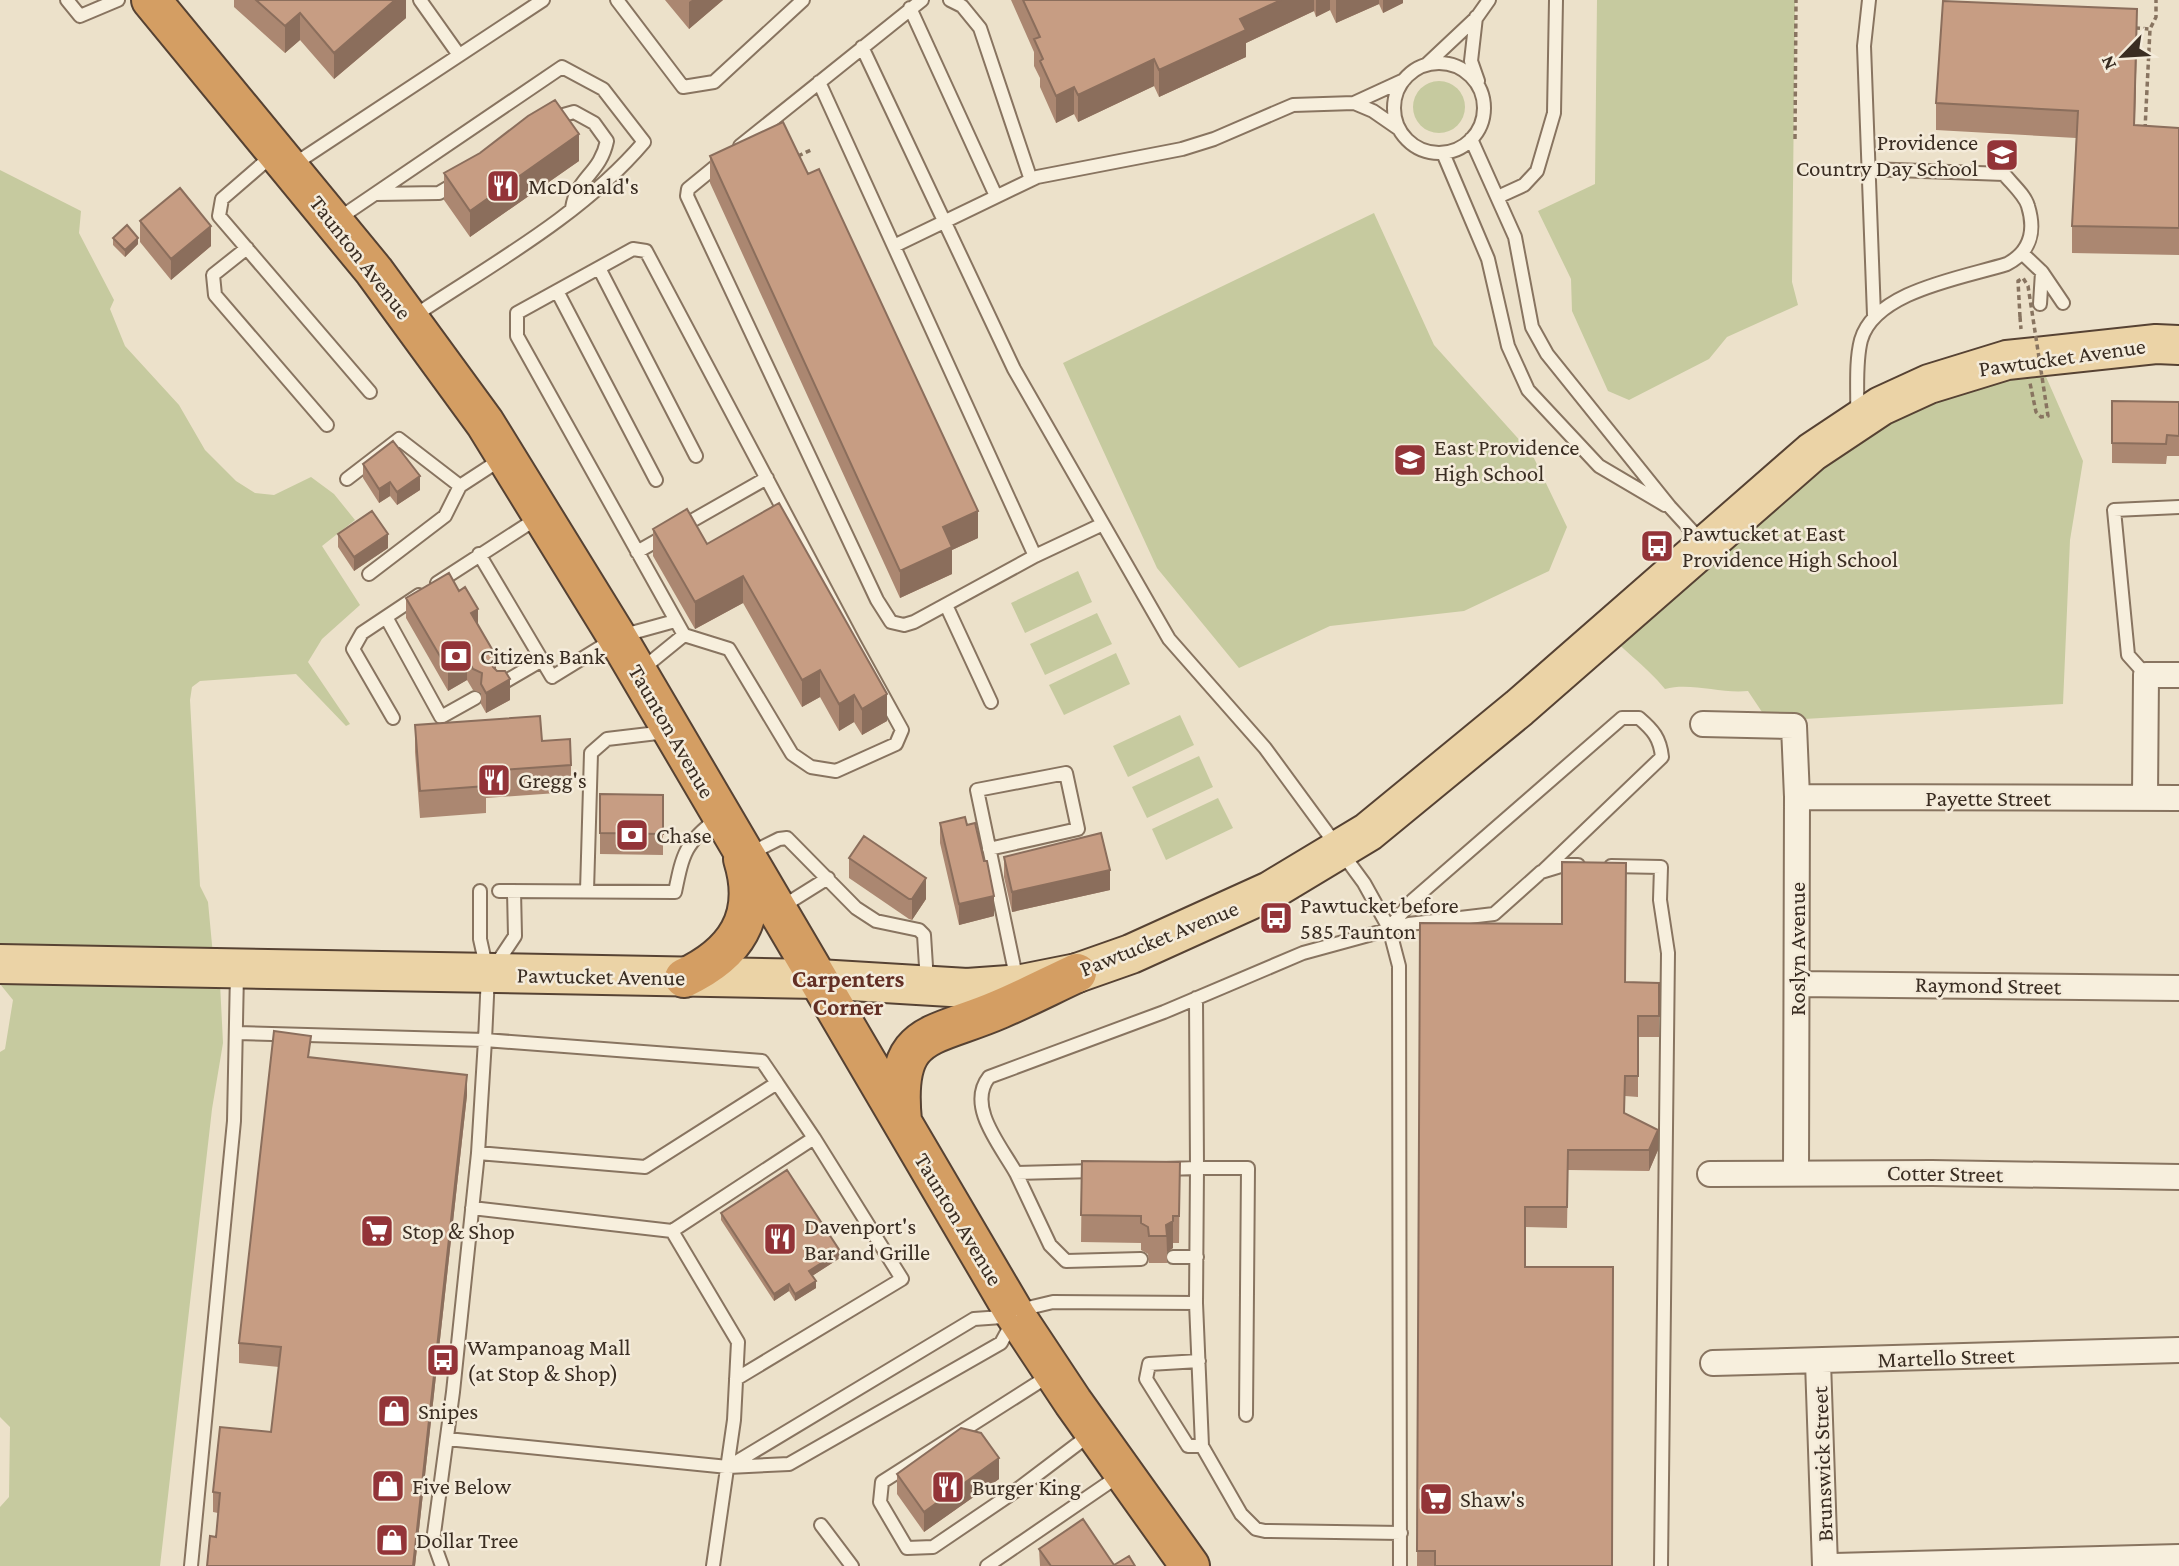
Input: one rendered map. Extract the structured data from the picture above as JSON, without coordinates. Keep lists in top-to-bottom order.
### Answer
{
  "streets": {
    "highway": ["Taunton Avenue"],
    "main road": ["Pawtucket Avenue"],
    "street": [
      "Payette Street",
      "Roslyn Avenue",
      "Raymond Street",
      "Cotter Street",
      "Martello Street",
      "Brunswick Street"
    ]
  },
  "crossings": [
    ["Taunton Avenue", "Pawtucket Avenue"],
    ["Payette Street", "Roslyn Avenue"],
    ["Roslyn Avenue", "Raymond Street"],
    ["Roslyn Avenue", "Cotter Street"],
    ["Martello Street", "Brunswick Street"]
  ],
  "districts": ["Carpenters Corner"],
  "places": {
    "school or university": ["Providence Country Day School", "East Providence High School"],
    "restaurant": [
      "McDonald's",
      "Gregg's",
      "Davenport's Bar and Grille",
      "Burger King"
    ],
    "bus stop": ["Pawtucket at East Providence High School", "Pawtucket before 585 Taunton", "Wampanoag Mall (at Stop & Shop)"],
    "bank": ["Citizens Bank", "Chase"],
    "supermarket": ["Stop & Shop", "Shaw's"],
    "shop": ["Snipes", "Five Below", "Dollar Tree"]
  },
  "north": "bottom left"
}
